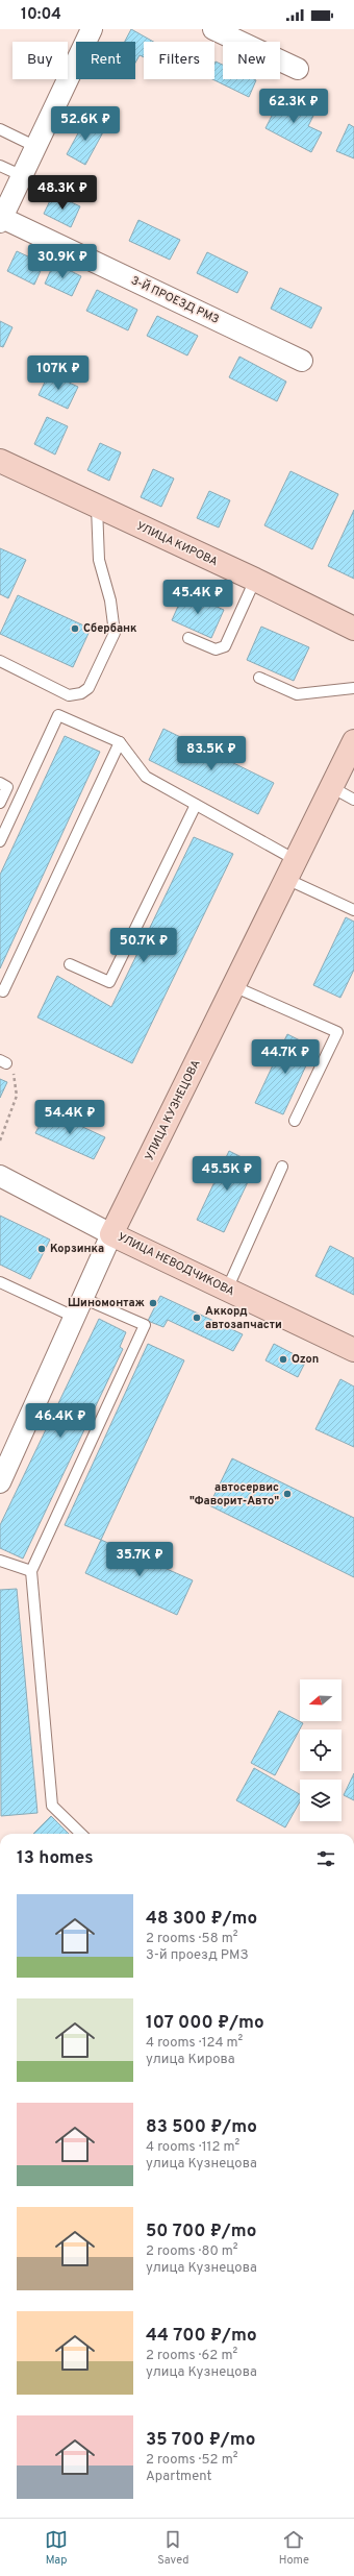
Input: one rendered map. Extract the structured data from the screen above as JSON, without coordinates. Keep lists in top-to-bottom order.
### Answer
{
  "streets": {
    "main road": ["УЛИЦА КИРОВА", "УЛИЦА КУЗНЕЦОВА", "УЛИЦА НЕВОДЧИКОВА"],
    "street": ["3-Й ПРОЕЗД РМЗ"]
  },
  "crossings": [
    ["УЛИЦА КУЗНЕЦОВА", "УЛИЦА НЕВОДЧИКОВА"]
  ],
  "places": [
    "Сбербанк",
    "Корзинка",
    "Шиномонтаж",
    "Аккорд автозапчасти",
    "Ozon",
    "автосервис \"Фаворит-Авто\""
  ],
  "north": "left",
  "page": {
    "status": "10:04",
    "chip": [
      "Buy",
      "Rent",
      "Filters",
      "New"
    ],
    "price": [
      "62.3K ₽",
      "52.6K ₽",
      "48.3K ₽",
      "30.9K ₽",
      "107K ₽",
      "45.4K ₽",
      "83.5K ₽",
      "50.7K ₽",
      "44.7K ₽",
      "54.4K ₽",
      "45.5K ₽",
      "46.4K ₽",
      "35.7K ₽"
    ],
    "heading": "13 homes",
    "list": [
      {
        "name": "48 300 ₽/mo",
        "note": "2 rooms · 58 m² · 3-й проезд РМЗ"
      },
      {
        "name": "107 000 ₽/mo",
        "note": "4 rooms · 124 m² · улица Кирова"
      },
      {
        "name": "83 500 ₽/mo",
        "note": "4 rooms · 112 m² · улица Кузнецова"
      },
      {
        "name": "50 700 ₽/mo",
        "note": "2 rooms · 80 m² · улица Кузнецова"
      },
      {
        "name": "44 700 ₽/mo",
        "note": "2 rooms · 62 m² · улица Кузнецова"
      },
      {
        "name": "35 700 ₽/mo",
        "note": "2 rooms · 52 m² · Apartment"
      }
    ],
    "tabs": ["Map", "Saved", "Home"]
  }
}
